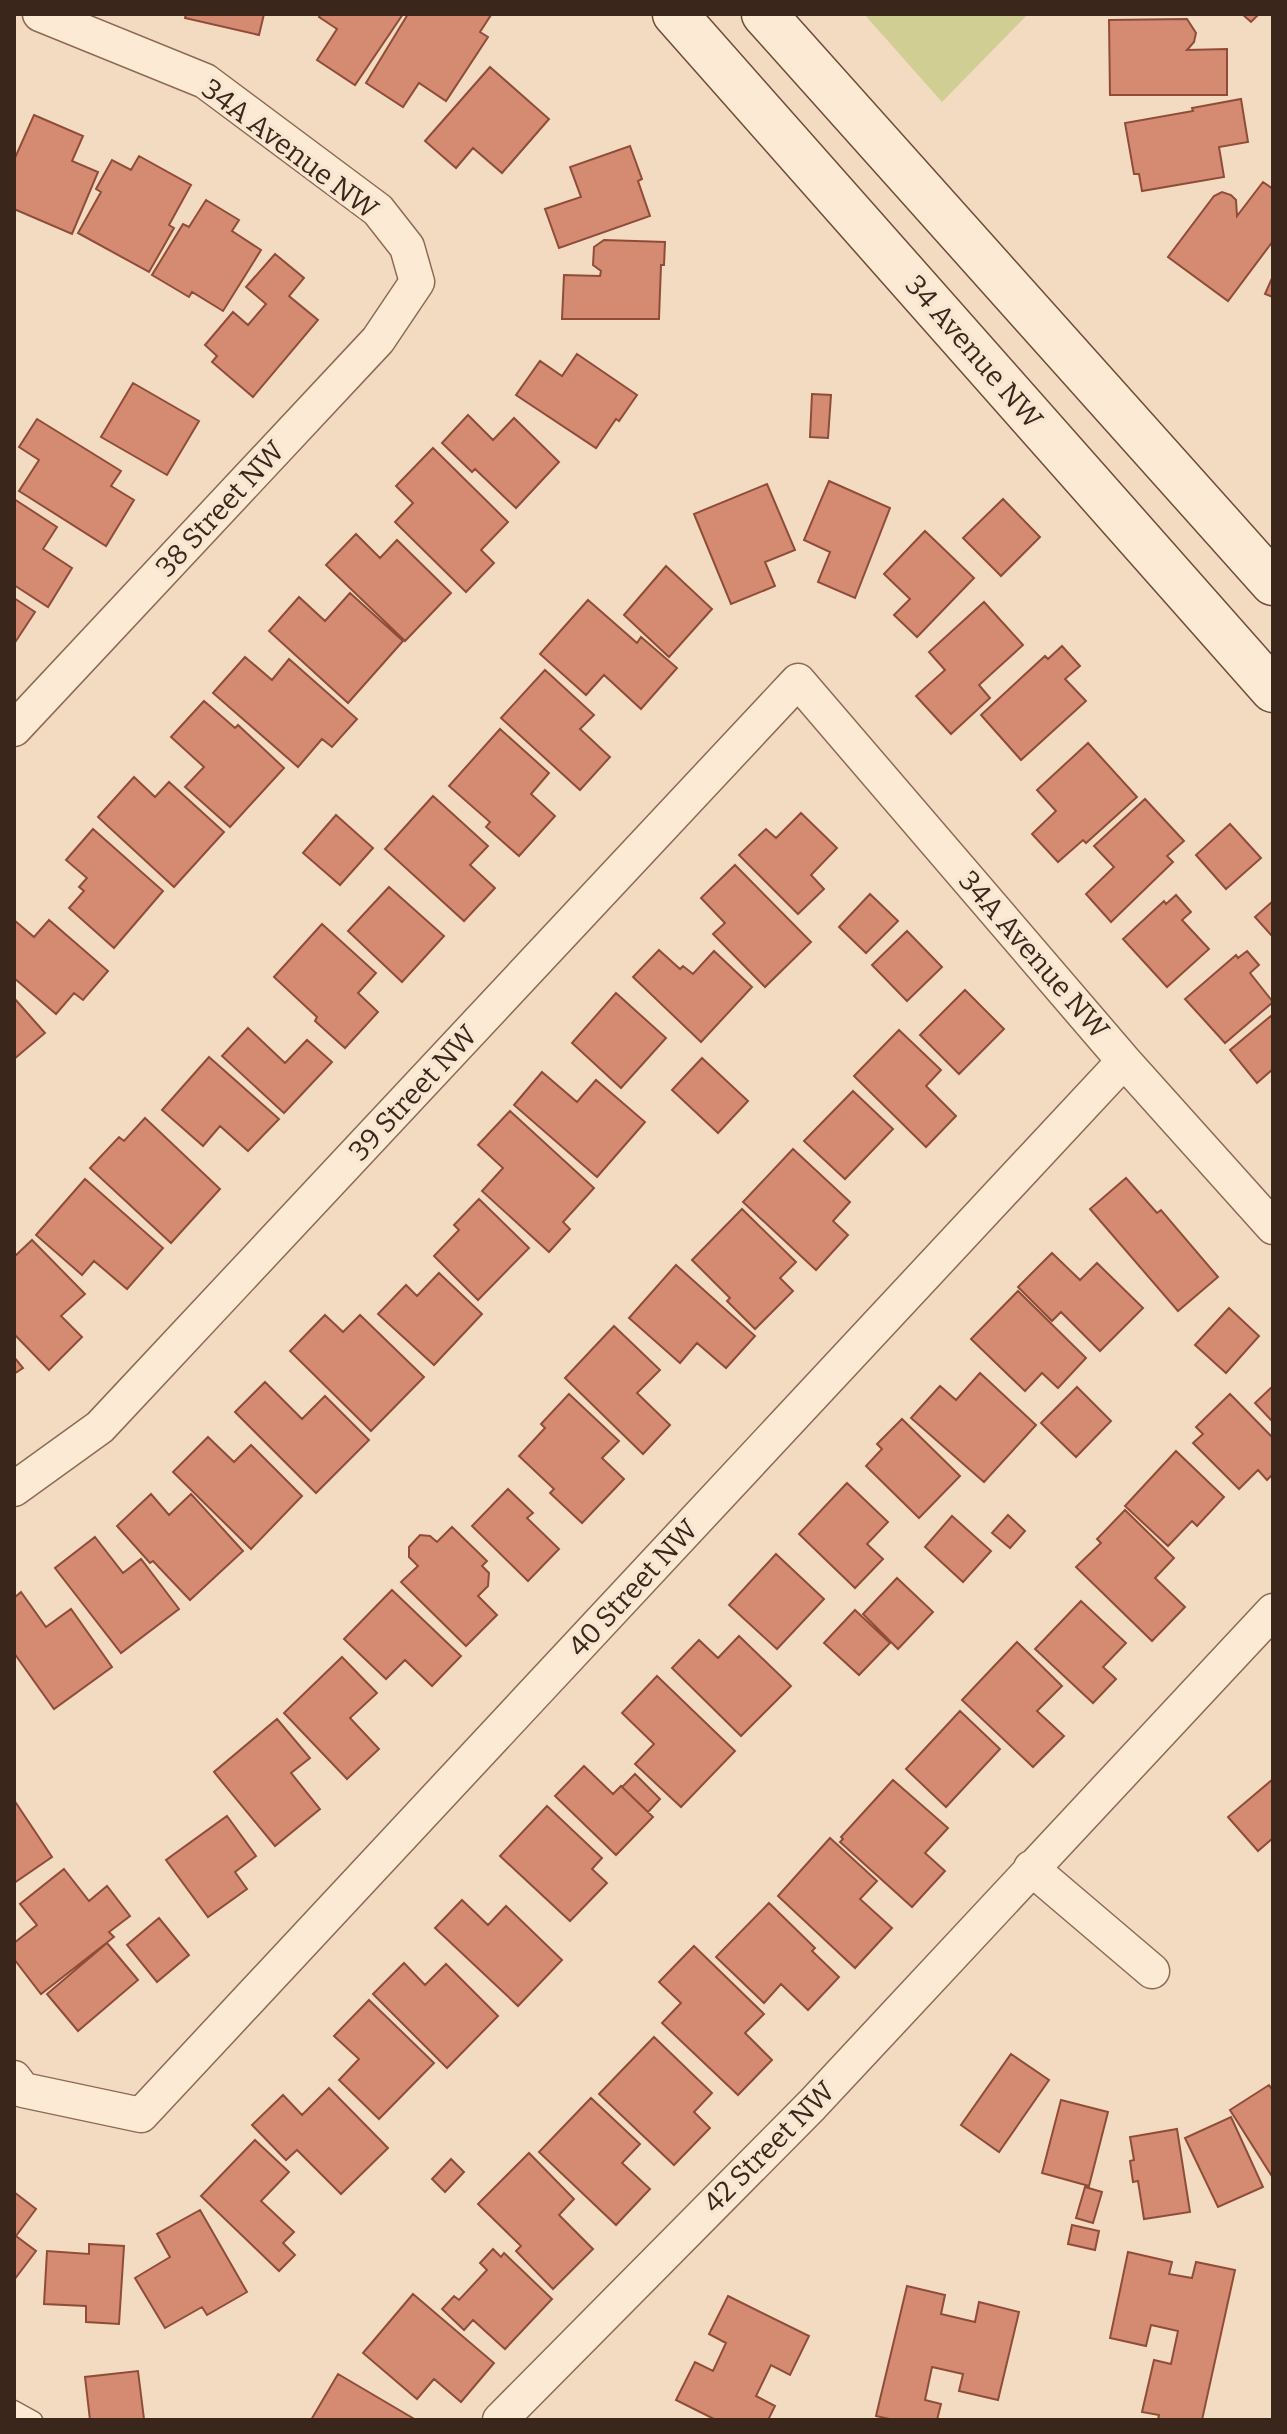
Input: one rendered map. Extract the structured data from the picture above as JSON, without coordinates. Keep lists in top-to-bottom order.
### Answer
{
  "streets": {
    "main road": ["34 Avenue NW"],
    "street": [
      "34A Avenue NW",
      "38 Street NW",
      "39 Street NW",
      "40 Street NW",
      "42 Street NW"
    ]
  },
  "crossings": [
    ["34A Avenue NW", "38 Street NW"],
    ["34A Avenue NW", "39 Street NW"],
    ["34A Avenue NW", "40 Street NW"]
  ]
}
